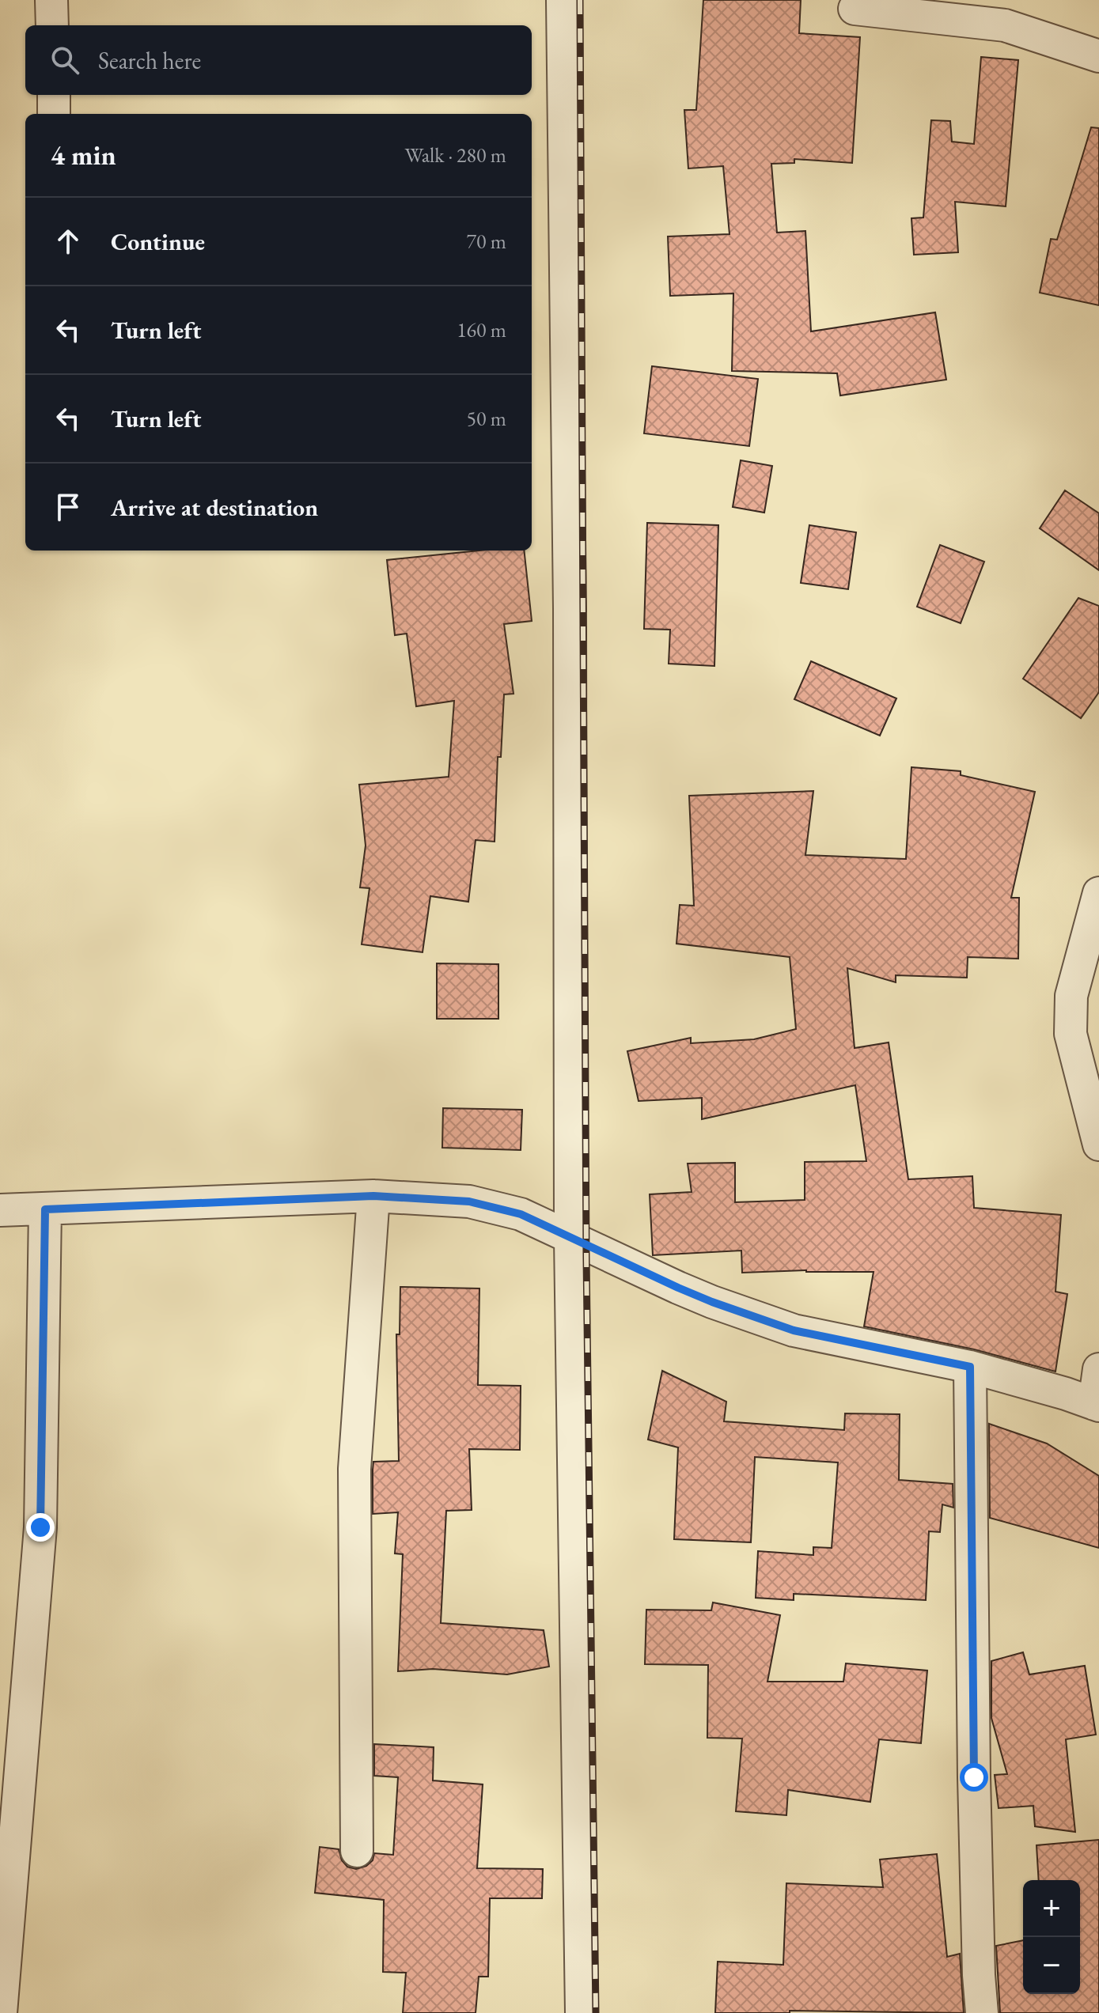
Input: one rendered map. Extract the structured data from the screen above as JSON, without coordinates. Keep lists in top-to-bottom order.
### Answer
{
  "page": {
    "search": "Search here",
    "heading": ["4 min", "Walk · 280 m"],
    "list": [
      ["Continue", "70 m"],
      ["Turn left", "160 m"],
      ["Turn left", "50 m"],
      "Arrive at destination"
    ],
    "map_buttons": ["+", "−"]
  }
}
